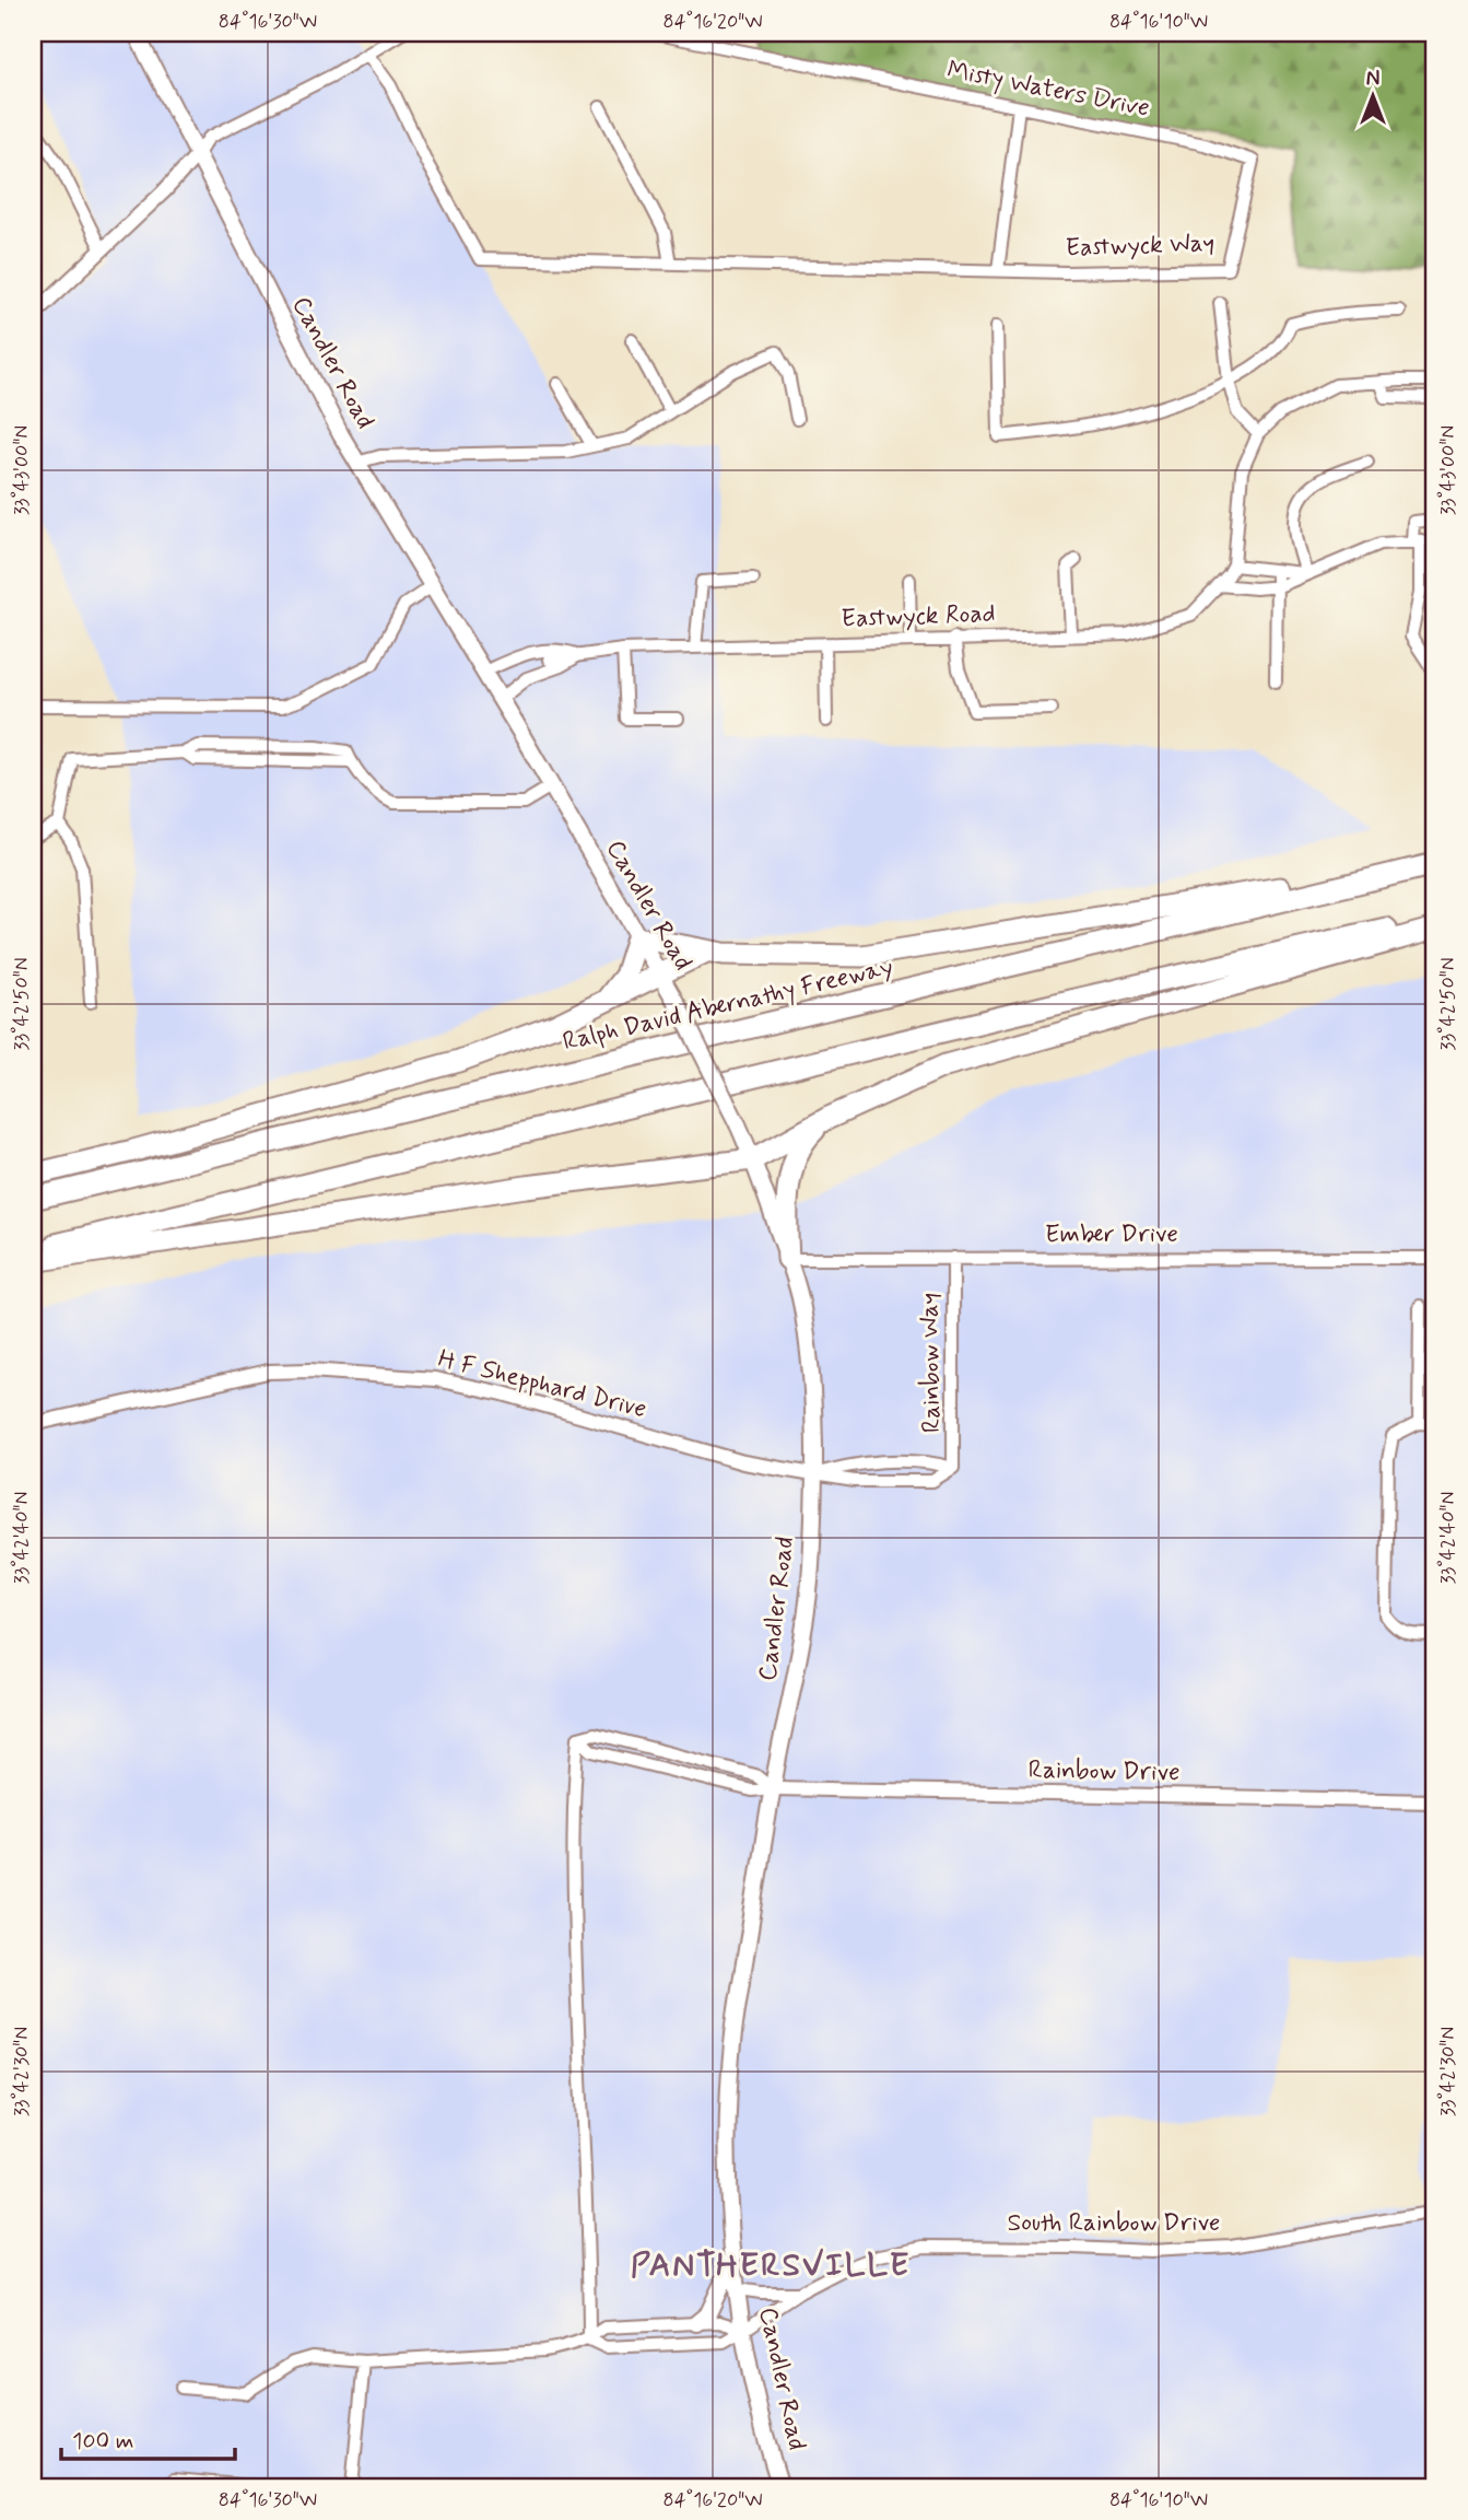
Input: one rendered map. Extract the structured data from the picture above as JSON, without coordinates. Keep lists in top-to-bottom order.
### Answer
{
  "streets": {
    "highway": ["Ralph David Abernathy Freeway"],
    "main road": ["Candler Road"],
    "street": [
      "Misty Waters Drive",
      "Eastwyck Way",
      "Eastwyck Road",
      "Ember Drive",
      "Rainbow Way",
      "H F Shepphard Drive",
      "Rainbow Drive",
      "South Rainbow Drive"
    ]
  },
  "crossings": [
    ["Misty Waters Drive", "Eastwyck Way"],
    ["Candler Road", "Eastwyck Road"],
    ["Candler Road", "Ember Drive"],
    ["Candler Road", "Rainbow Way"],
    ["Candler Road", "H F Shepphard Drive"],
    ["Candler Road", "Rainbow Drive"],
    ["Candler Road", "South Rainbow Drive"],
    ["Ember Drive", "Rainbow Way"],
    ["Rainbow Way", "H F Shepphard Drive"]
  ],
  "districts": ["PANTHERSVILLE"],
  "scale_bar": "100 m",
  "north": "top",
  "coordinates": [
    "84°16'30\"W",
    "84°16'20\"W",
    "84°16'10\"W",
    "33°43'00\"N",
    "33°42'50\"N",
    "33°42'40\"N",
    "33°42'30\"N"
  ]
}
